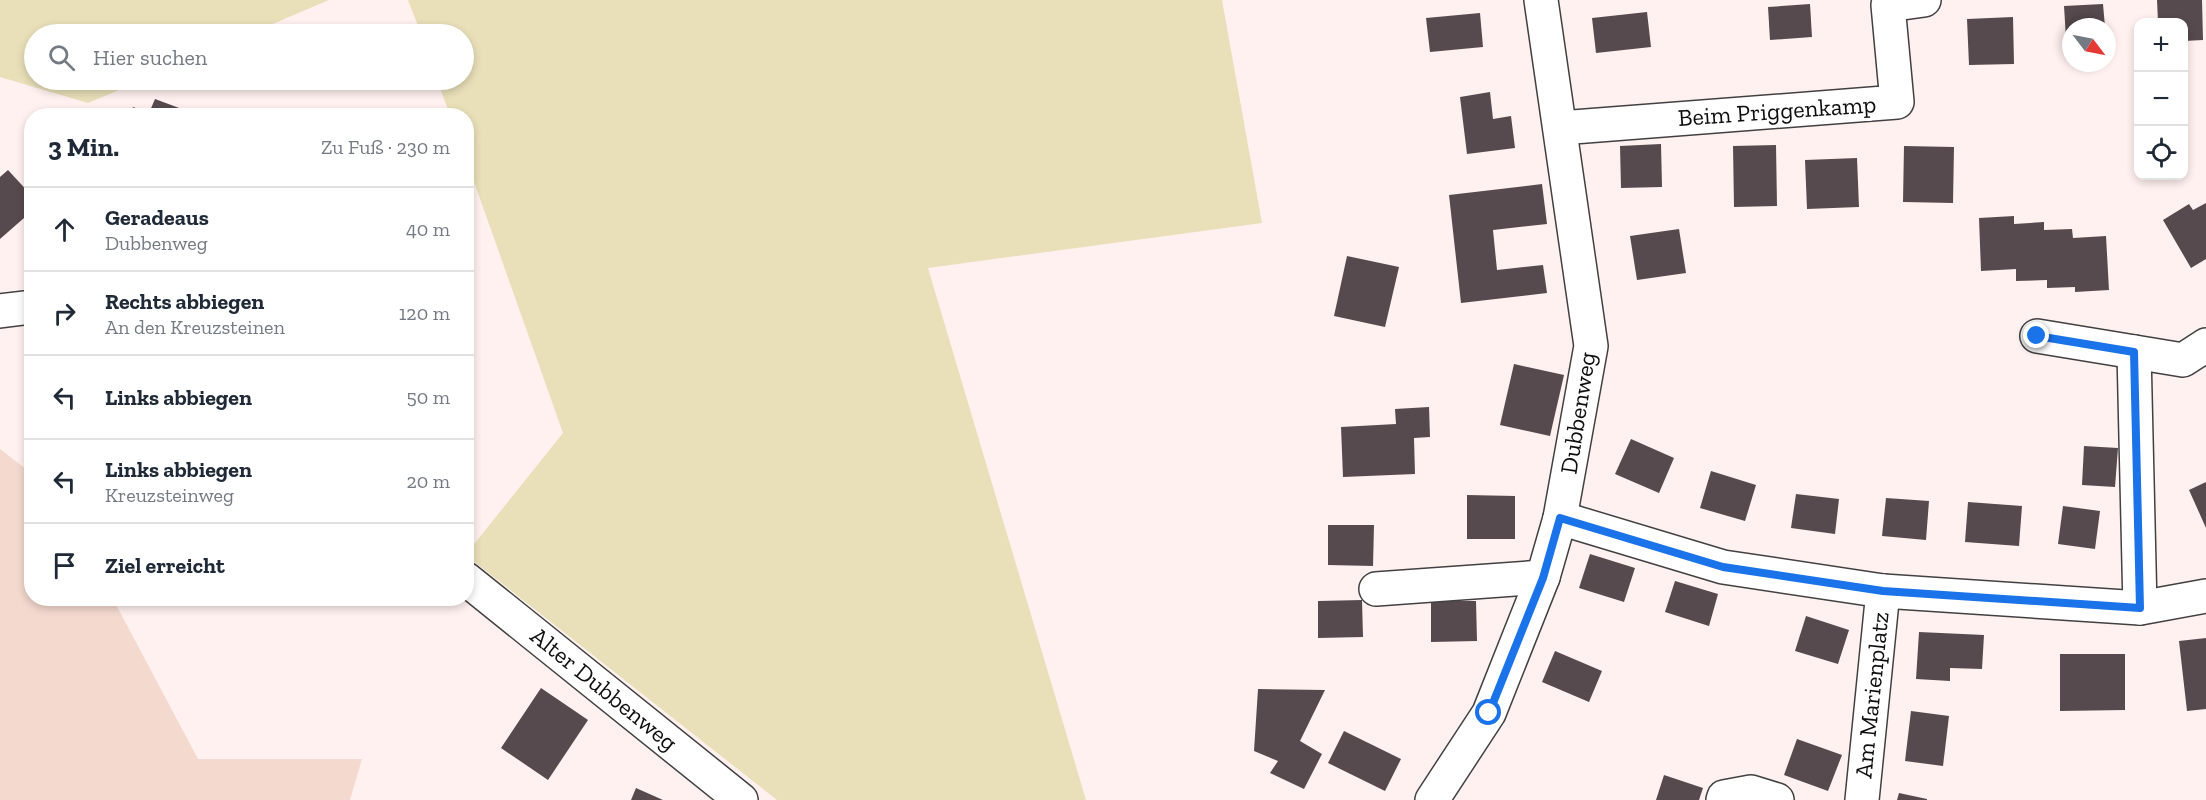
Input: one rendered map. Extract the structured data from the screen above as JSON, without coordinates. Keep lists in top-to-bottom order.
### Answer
{
  "streets": {
    "street": [
      "Beim Priggenkamp",
      "Dubbenweg",
      "Alter Dubbenweg",
      "Am Marienplatz"
    ]
  },
  "crossings": [
    ["Beim Priggenkamp", "Dubbenweg"]
  ],
  "north": "bottom right",
  "page": {
    "map_buttons": ["+", "−"],
    "search": "Hier suchen",
    "heading": ["3 Min.", "Zu Fuß · 230 m"],
    "list": [
      ["Geradeaus", "Dubbenweg", "40 m"],
      ["Rechts abbiegen", "An den Kreuzsteinen", "120 m"],
      ["Links abbiegen", "50 m"],
      ["Links abbiegen", "Kreuzsteinweg", "20 m"],
      "Ziel erreicht"
    ]
  }
}
